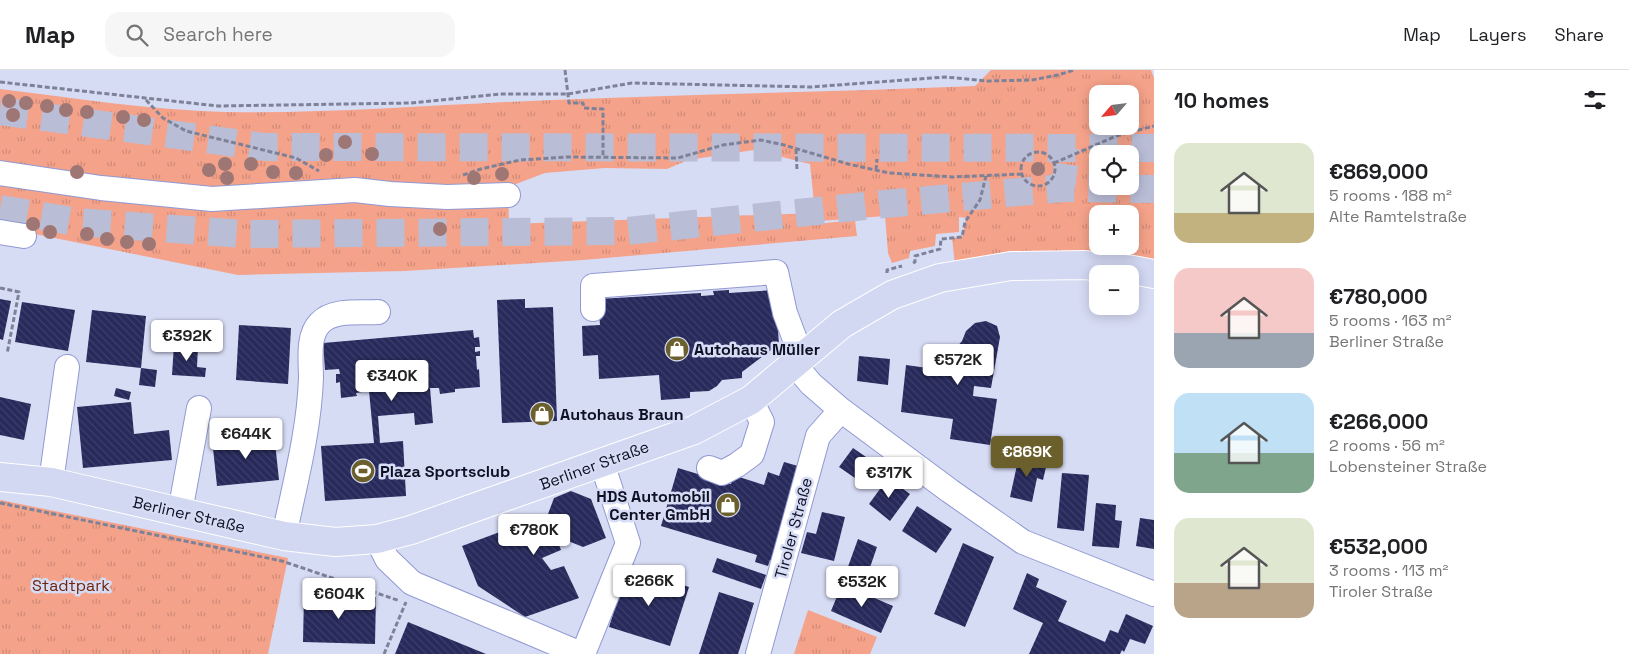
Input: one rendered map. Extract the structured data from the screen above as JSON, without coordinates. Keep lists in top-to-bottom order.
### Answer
{
  "streets": {
    "main road": ["Berliner Straße"],
    "street": ["Tiroler Straße"]
  },
  "parks": ["Stadtpark"],
  "places": {
    "shop": ["Autohaus Müller", "Autohaus Braun", "HDS Automobil Center GmbH"],
    "sports": ["Plaza Sportsclub"]
  },
  "north": "bottom left",
  "page": {
    "header": "Map",
    "search": "Search here",
    "nav": ["Map", "Layers", "Share"],
    "heading": "10 homes",
    "map_buttons": ["+", "−"],
    "list": [
      {
        "name": "€869,000",
        "note": "5 rooms · 188 m² · Alte Ramtelstraße"
      },
      {
        "name": "€780,000",
        "note": "5 rooms · 163 m² · Berliner Straße"
      },
      {
        "name": "€266,000",
        "note": "2 rooms · 56 m² · Lobensteiner Straße"
      },
      {
        "name": "€532,000",
        "note": "3 rooms · 113 m² · Tiroler Straße"
      }
    ],
    "price": [
      "€392K",
      "€572K",
      "€340K",
      "€644K",
      "€869K",
      "€317K",
      "€780K",
      "€266K",
      "€532K",
      "€604K"
    ]
  }
}
